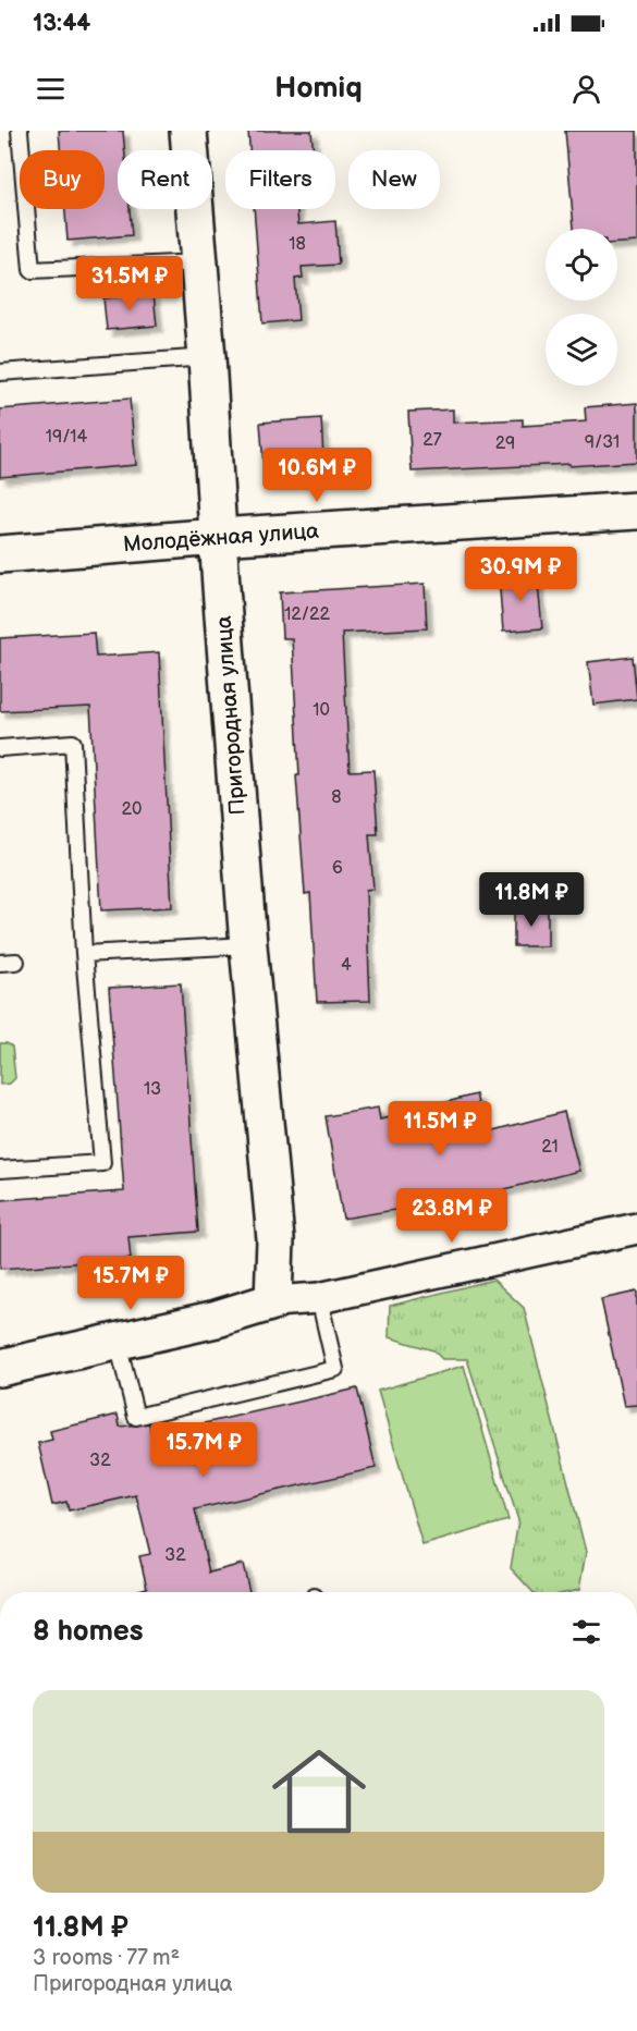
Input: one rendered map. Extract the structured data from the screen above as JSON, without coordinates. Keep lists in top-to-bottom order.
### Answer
{
  "streets": {
    "street": ["Молодёжная улица", "Пригородная улица"]
  },
  "crossings": [
    ["Молодёжная улица", "Пригородная улица"]
  ],
  "house_numbers": [
    "18",
    "19/14",
    "27",
    "9/31",
    "29",
    "12/22",
    "10",
    "8",
    "20",
    "6",
    "4",
    "13",
    "21",
    "32",
    "32"
  ],
  "page": {
    "status": "13:44",
    "header": "Homiq",
    "chip": [
      "Buy",
      "Rent",
      "Filters",
      "New"
    ],
    "price": [
      "31.5M ₽",
      "10.6M ₽",
      "30.9M ₽",
      "11.8M ₽",
      "11.5M ₽",
      "23.8M ₽",
      "15.7M ₽",
      "15.7M ₽"
    ],
    "heading": "8 homes",
    "list": [
      {
        "name": "11.8M ₽",
        "note": "3 rooms · 77 m² · Пригородная улица"
      }
    ]
  }
}
